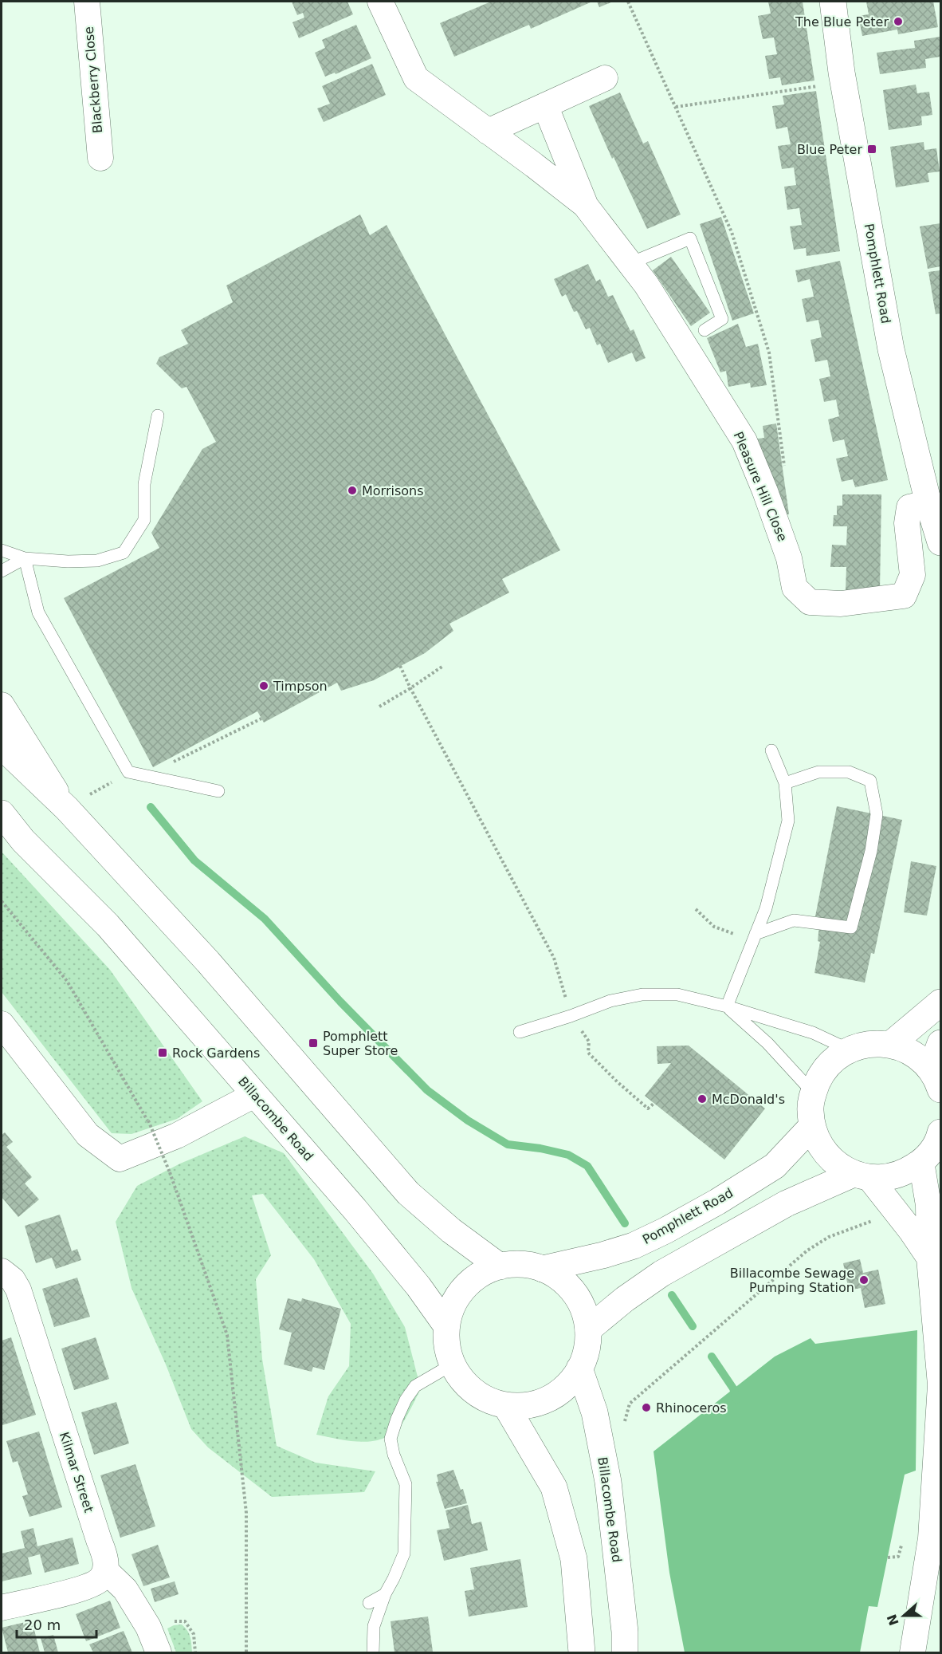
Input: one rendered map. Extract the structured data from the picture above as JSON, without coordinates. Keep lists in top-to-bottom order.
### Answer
{
  "streets": {
    "main road": ["Pomphlett Road", "Billacombe Road"],
    "street": ["Blackberry Close", "Pleasure Hill Close", "Kilmar Street"]
  },
  "crossings": [
    ["Pomphlett Road", "Pleasure Hill Close"],
    ["Pomphlett Road", "Billacombe Road"]
  ],
  "places": {
    "other": [
      "The Blue Peter",
      "Morrisons",
      "Timpson",
      "McDonald's",
      "Billacombe Sewage Pumping Station",
      "Rhinoceros"
    ],
    "transit": ["Blue Peter", "Pomphlett Super Store", "Rock Gardens"]
  },
  "scale_bar": "20 m",
  "north": "left"
}
